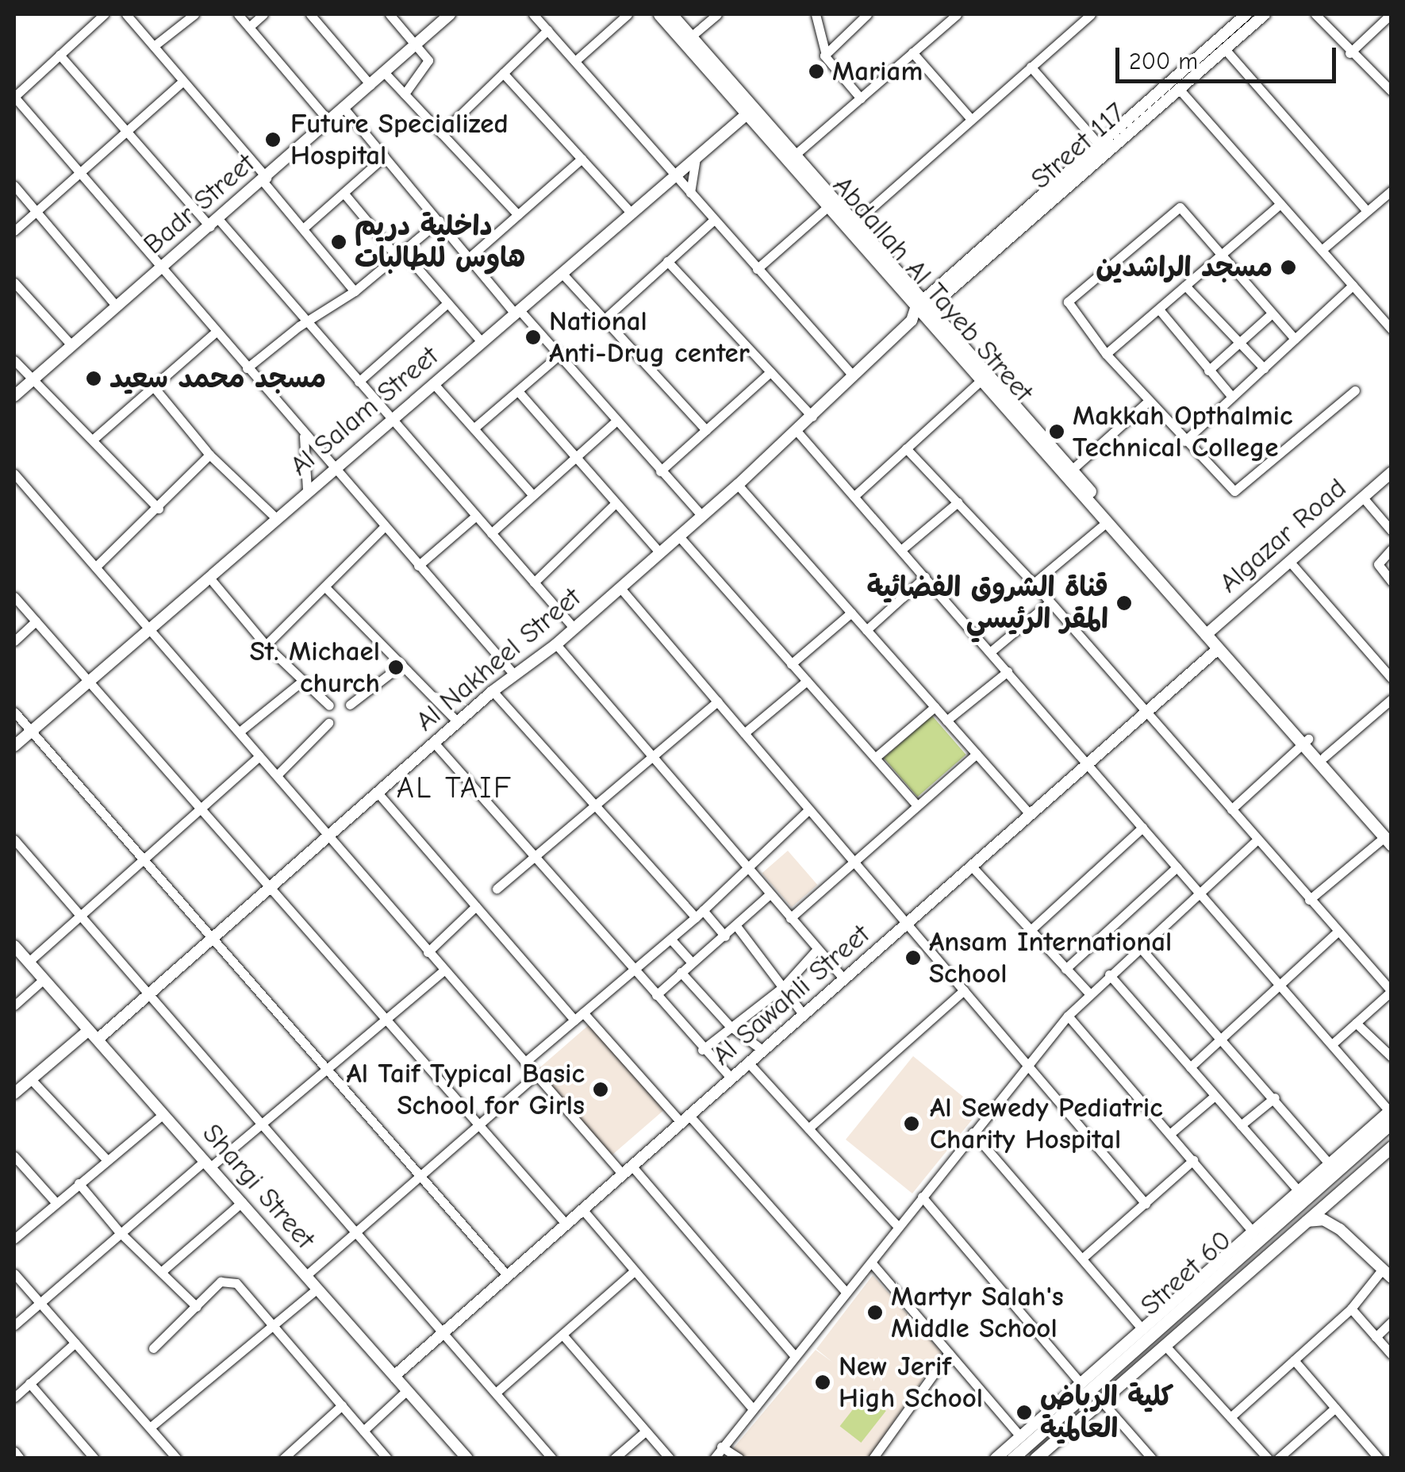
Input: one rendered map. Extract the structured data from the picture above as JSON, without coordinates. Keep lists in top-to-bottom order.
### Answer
{
  "streets": {
    "main road": ["Abdallah Al Tayeb Street", "Street 60"],
    "street": [
      "Street 117",
      "Badr Street",
      "Al Salam Street",
      "Algazar Road",
      "Al Nakheel Street",
      "Al Sawahli Street",
      "Shargi Street"
    ]
  },
  "crossings": [
    ["Street 117", "Abdallah Al Tayeb Street"],
    ["Street 117", "Al Nakheel Street"],
    ["Abdallah Al Tayeb Street", "Al Salam Street"],
    ["Abdallah Al Tayeb Street", "Algazar Road"],
    ["Abdallah Al Tayeb Street", "Al Nakheel Street"],
    ["Abdallah Al Tayeb Street", "Al Sawahli Street"],
    ["Al Nakheel Street", "Shargi Street"],
    ["Al Sawahli Street", "Shargi Street"]
  ],
  "districts": ["AL TAIF"],
  "places": [
    "Mariam",
    "Future Specialized Hospital",
    "داخلية دريم هاوس للطالبات",
    "مسجد الراشدين",
    "National Anti-Drug center",
    "مسجد محمد سعيد",
    "Makkah Opthalmic Technical College",
    "قناة الشروق الفضائية المقر الرئيسي",
    "St. Michael church",
    "Ansam International School",
    "Al Taif Typical Basic School for Girls",
    "Al Sewedy Pediatric Charity Hospital",
    "Martyr Salah's Middle School",
    "New Jerif High School",
    "كلية الرباض العالمية"
  ],
  "scale_bar": "200 m"
}
